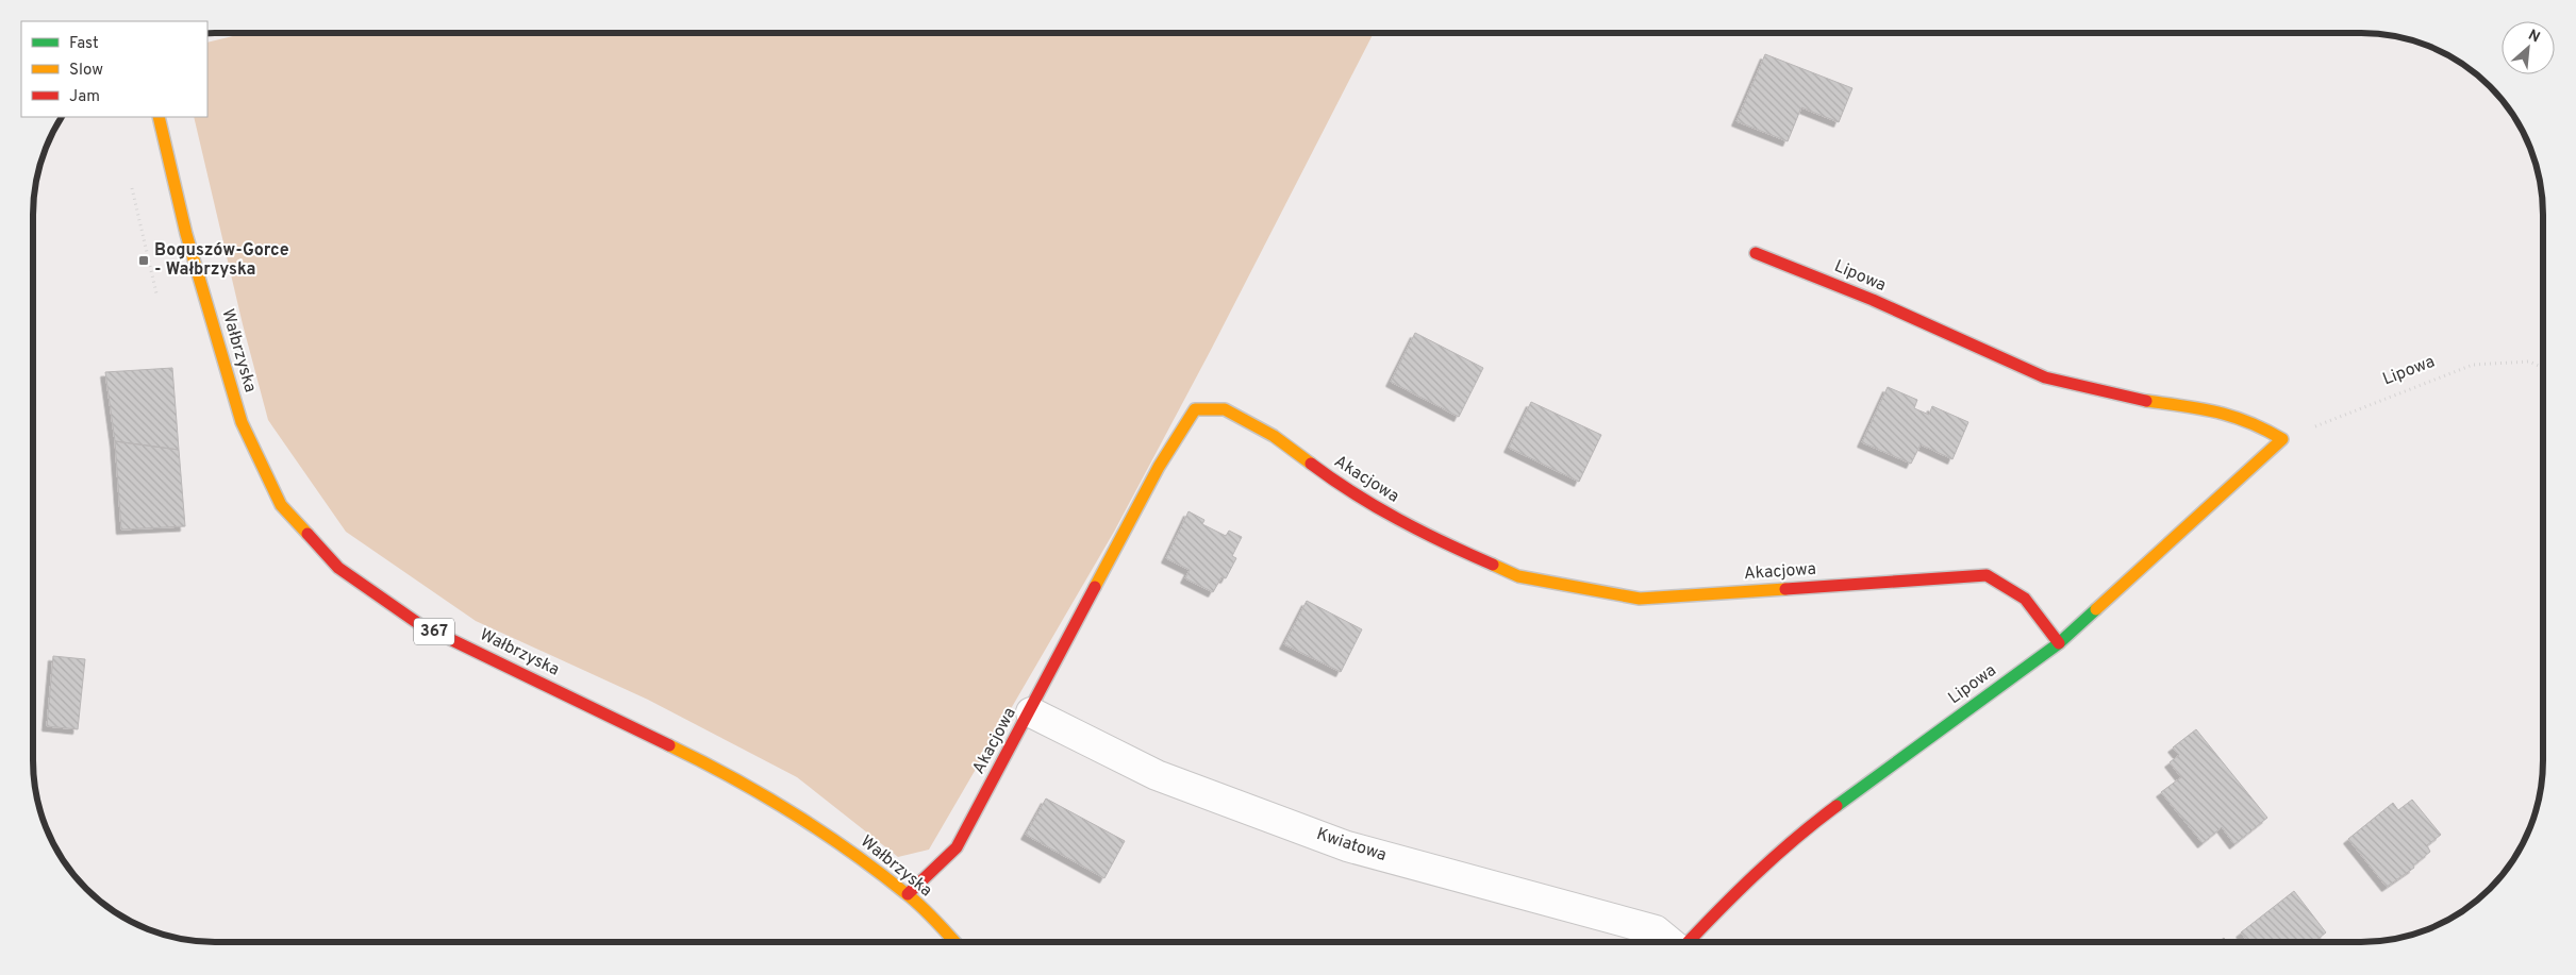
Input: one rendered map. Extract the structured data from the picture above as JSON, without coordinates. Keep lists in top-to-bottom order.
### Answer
{
  "streets": {
    "street": [
      "Lipowa",
      "Wałbrzyska",
      "Akacjowa",
      "367",
      "Kwiatowa"
    ]
  },
  "crossings": [
    ["Lipowa", "Akacjowa"],
    ["Wałbrzyska", "Akacjowa"],
    ["Akacjowa", "Kwiatowa"]
  ],
  "places": {
    "transit": ["Boguszów-Gorce - Wałbrzyska"]
  },
  "legend": ["Fast", "Slow", "Jam"],
  "north": "top right"
}
